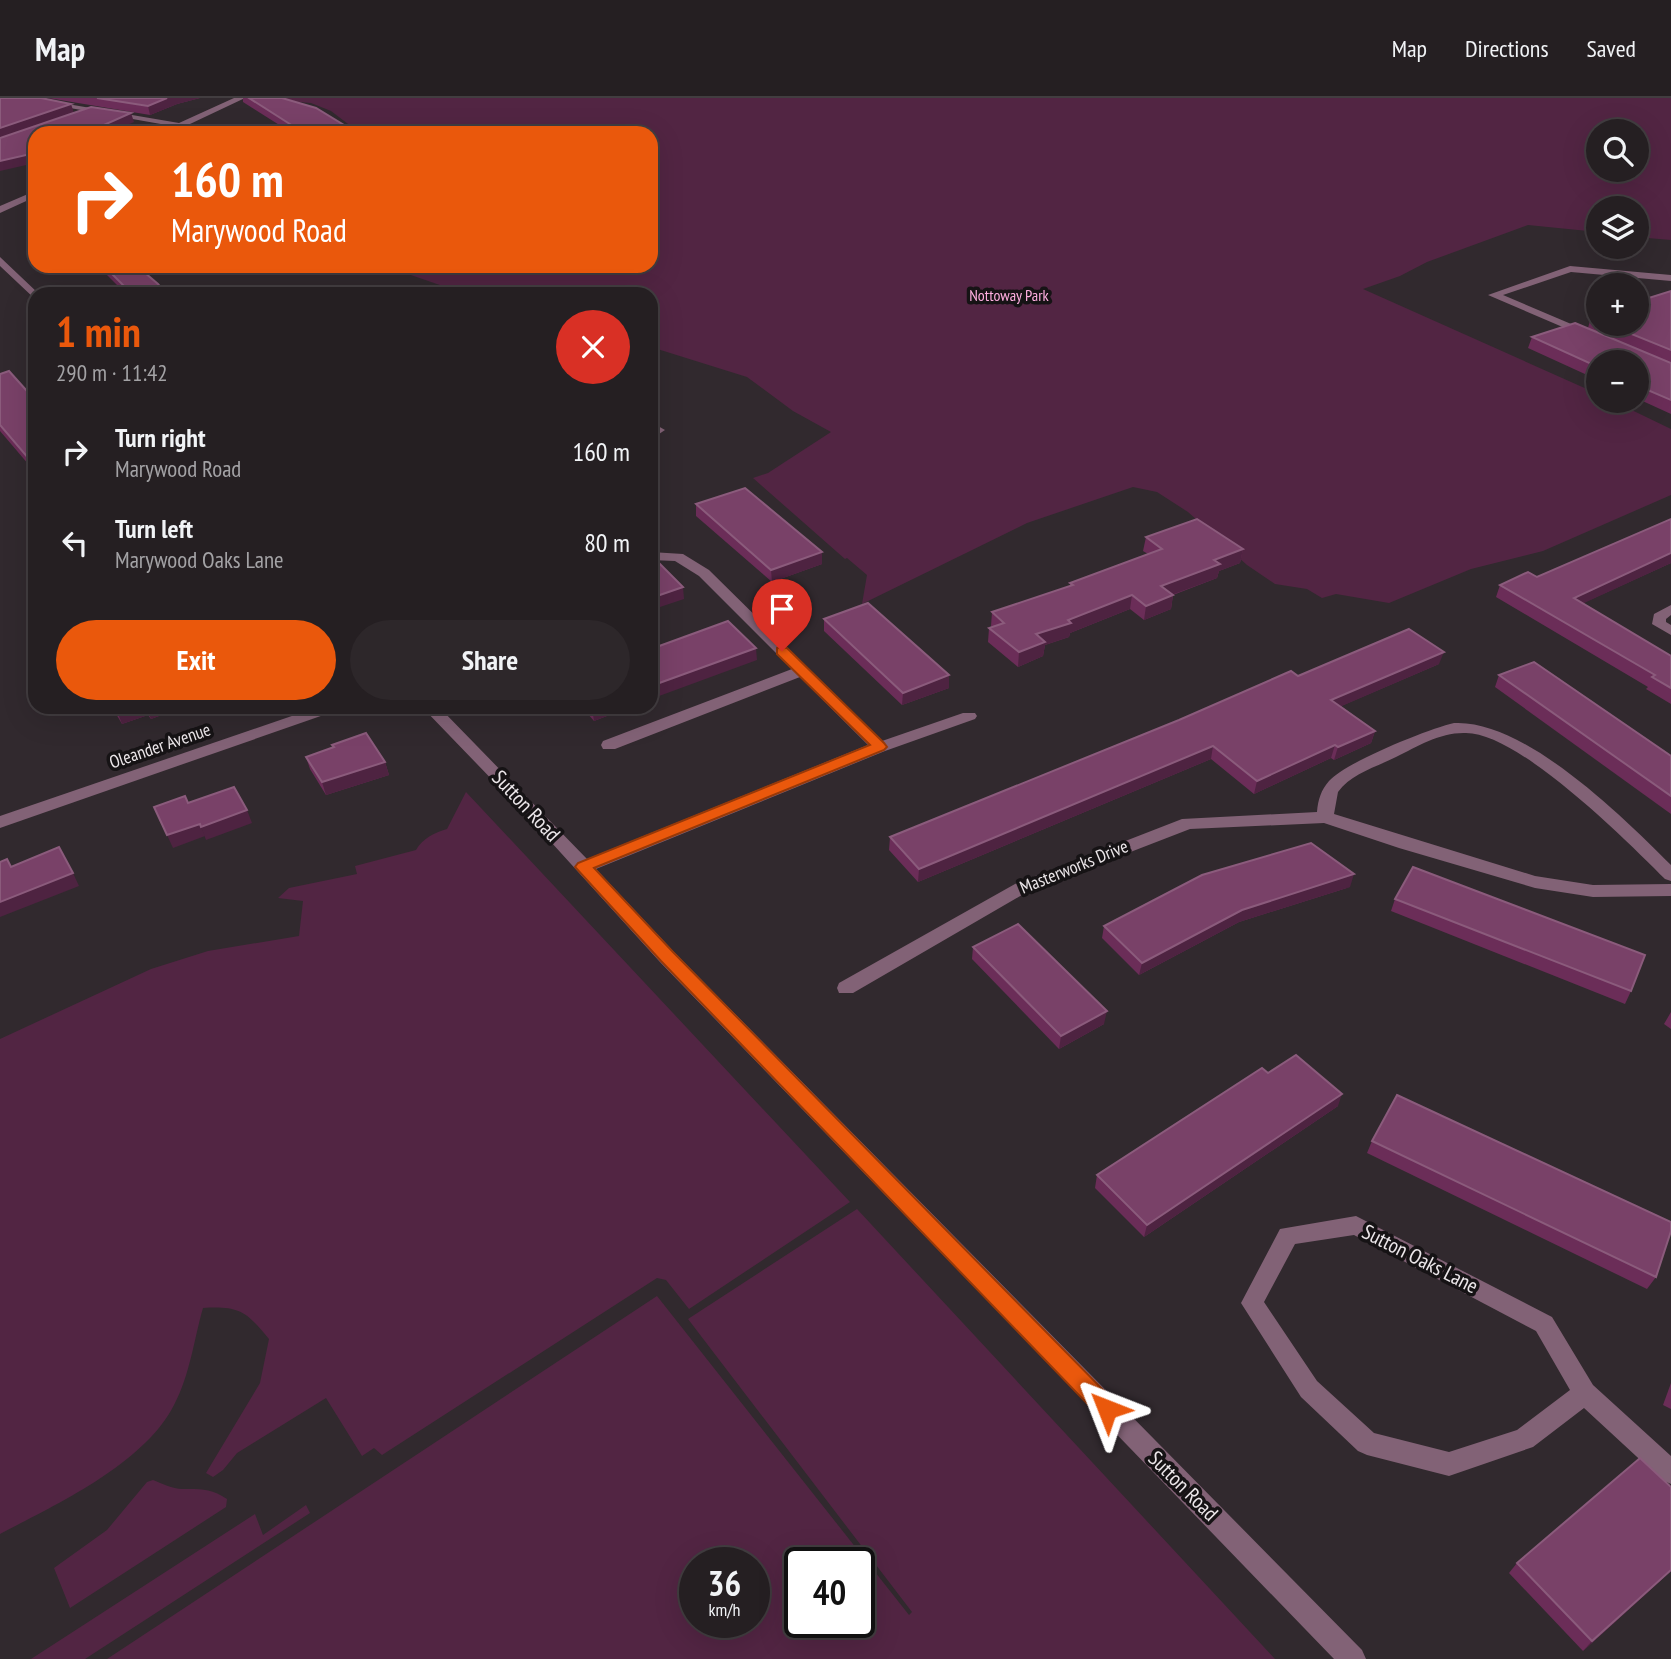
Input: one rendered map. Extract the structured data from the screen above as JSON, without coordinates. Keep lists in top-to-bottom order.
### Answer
{
  "streets": {
    "street": [
      "Oleander Avenue",
      "Sutton Road",
      "Masterworks Drive",
      "Sutton Oaks Lane"
    ]
  },
  "parks": ["Nottoway Park"],
  "page": {
    "header": "Map",
    "nav": ["Map", "Directions", "Saved"],
    "map_buttons": ["+", "−"],
    "turn": ["160 m", "Marywood Road"],
    "heading": ["1 min", "290 m · 11:42"],
    "list": [
      {
        "name": "Turn right",
        "note": "Marywood Road",
        "value": "160 m"
      },
      {
        "name": "Turn left",
        "note": "Marywood Oaks Lane",
        "value": "80 m"
      }
    ],
    "buttons": ["Exit", "Share"],
    "speed": "36 km/h",
    "limit": "40"
  }
}
